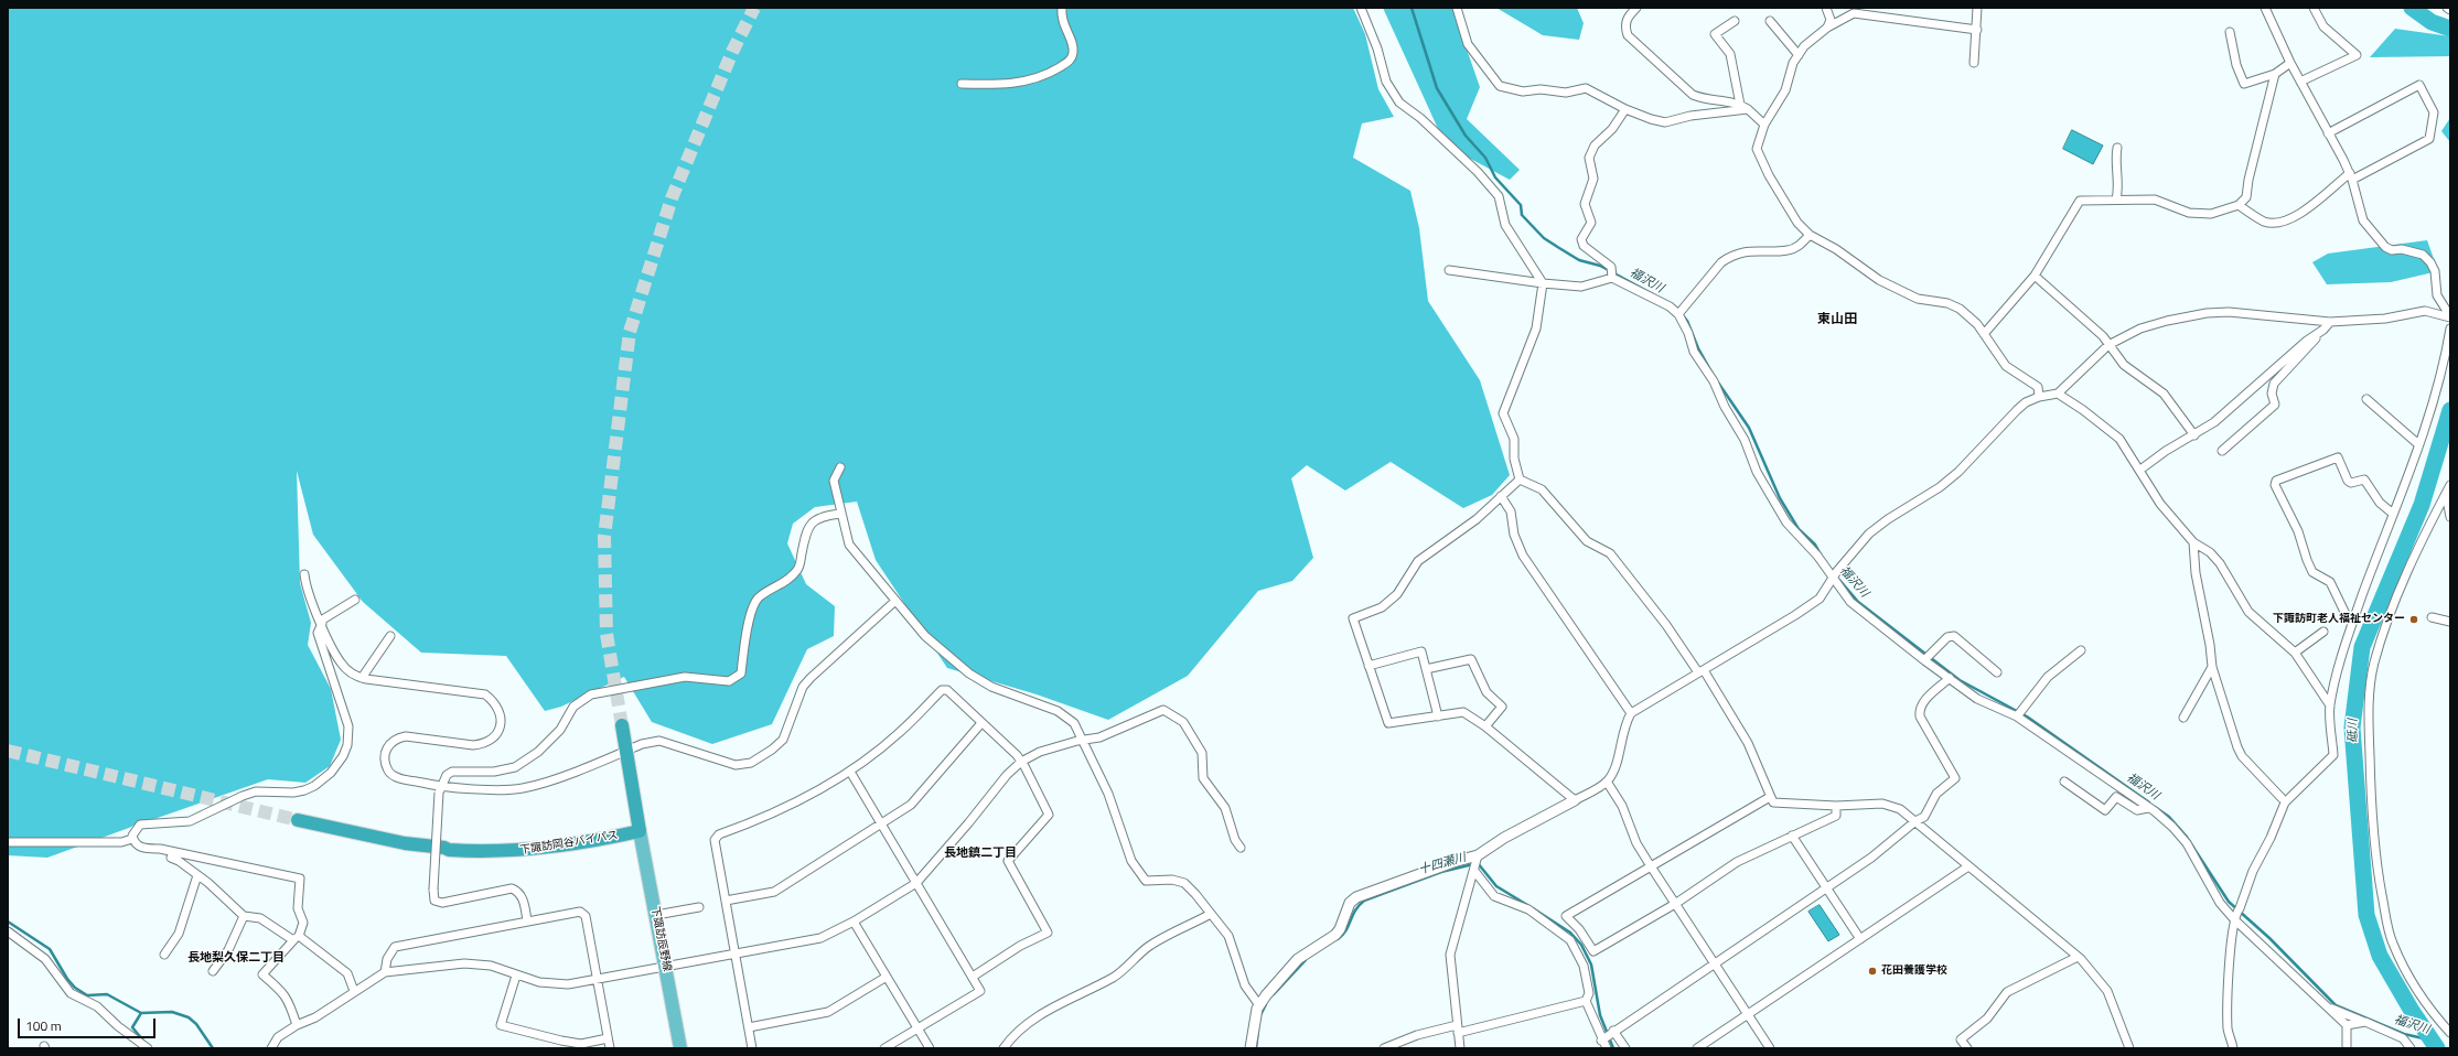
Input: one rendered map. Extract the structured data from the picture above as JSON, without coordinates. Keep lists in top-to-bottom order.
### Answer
{
  "streets": {
    "highway": ["下諏訪岡谷バイパス"],
    "main road": ["下諏訪辰野線"]
  },
  "crossings": [
    ["下諏訪岡谷バイパス", "下諏訪辰野線"]
  ],
  "districts": ["東山田", "長地鎮二丁目", "長地梨久保二丁目"],
  "water": ["福沢川", "砥川", "十四瀬川"],
  "places": ["下諏訪町老人福祉センター", "花田養護学校"],
  "scale_bar": "100 m"
}
